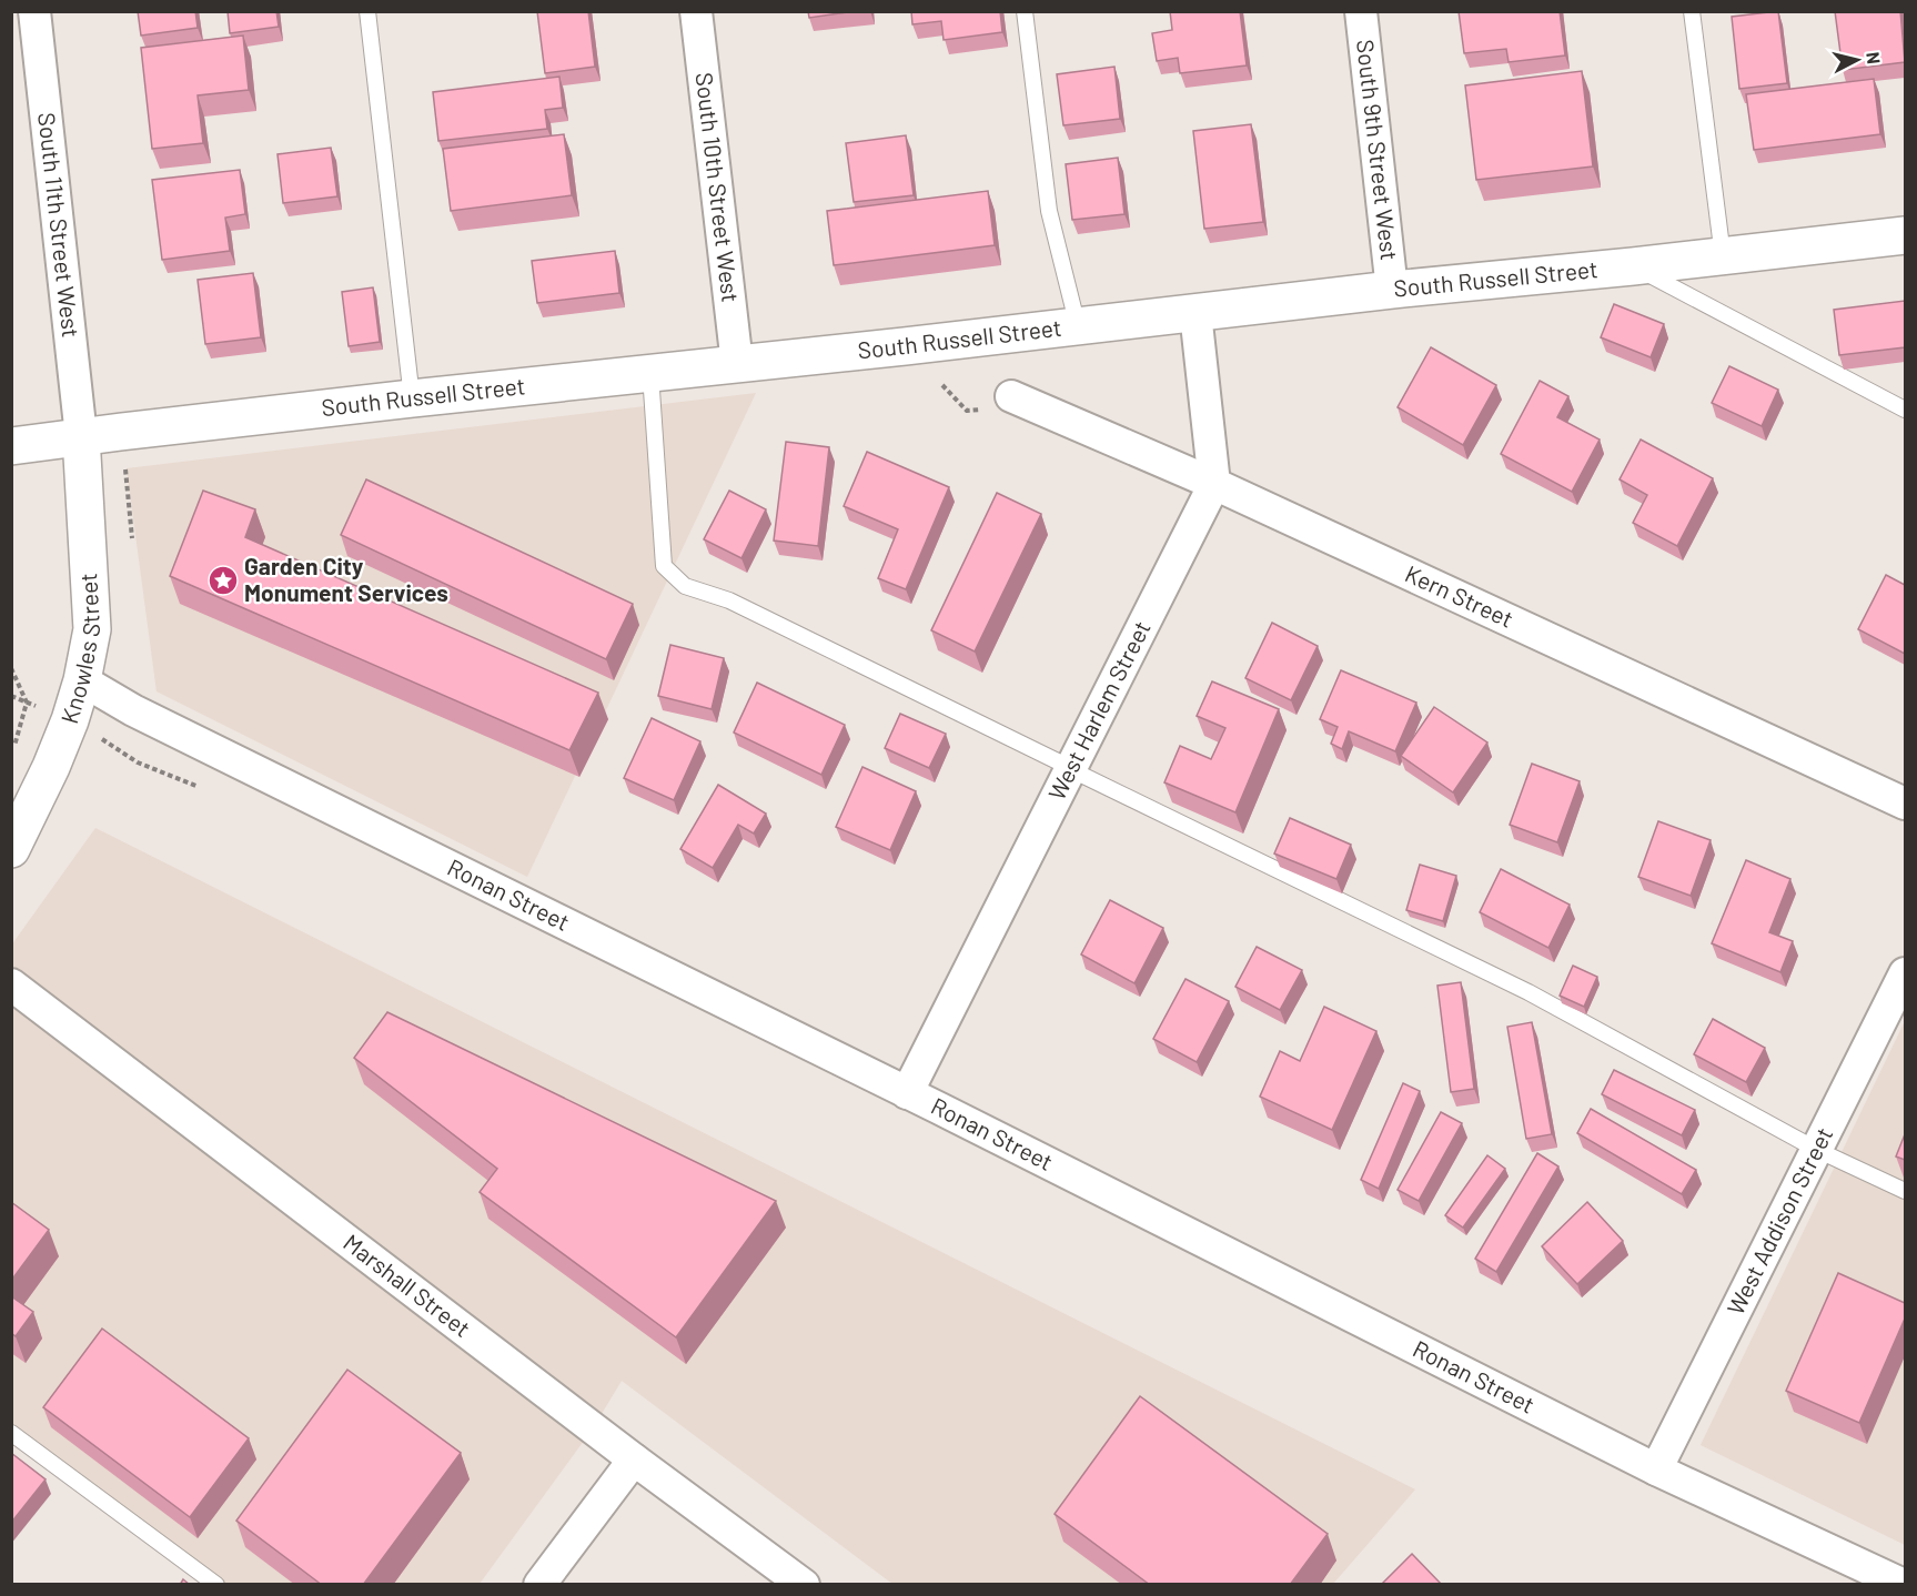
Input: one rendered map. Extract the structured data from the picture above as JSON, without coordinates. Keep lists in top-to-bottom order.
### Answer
{
  "streets": {
    "main road": ["South Russell Street", "Knowles Street"],
    "street": [
      "South 9th Street West",
      "South 10th Street West",
      "South 11th Street West",
      "Kern Street",
      "West Harlem Street",
      "Ronan Street",
      "West Addison Street",
      "Marshall Street"
    ]
  },
  "crossings": [
    ["South 9th Street West", "South Russell Street"],
    ["South 10th Street West", "South Russell Street"],
    ["South 11th Street West", "South Russell Street"],
    ["South 11th Street West", "Knowles Street"],
    ["South Russell Street", "Knowles Street"],
    ["Kern Street", "West Harlem Street"],
    ["Knowles Street", "Ronan Street"],
    ["West Harlem Street", "Ronan Street"],
    ["Ronan Street", "West Addison Street"]
  ],
  "places": {
    "place": ["Garden City Monument Services"]
  },
  "north": "right"
}
